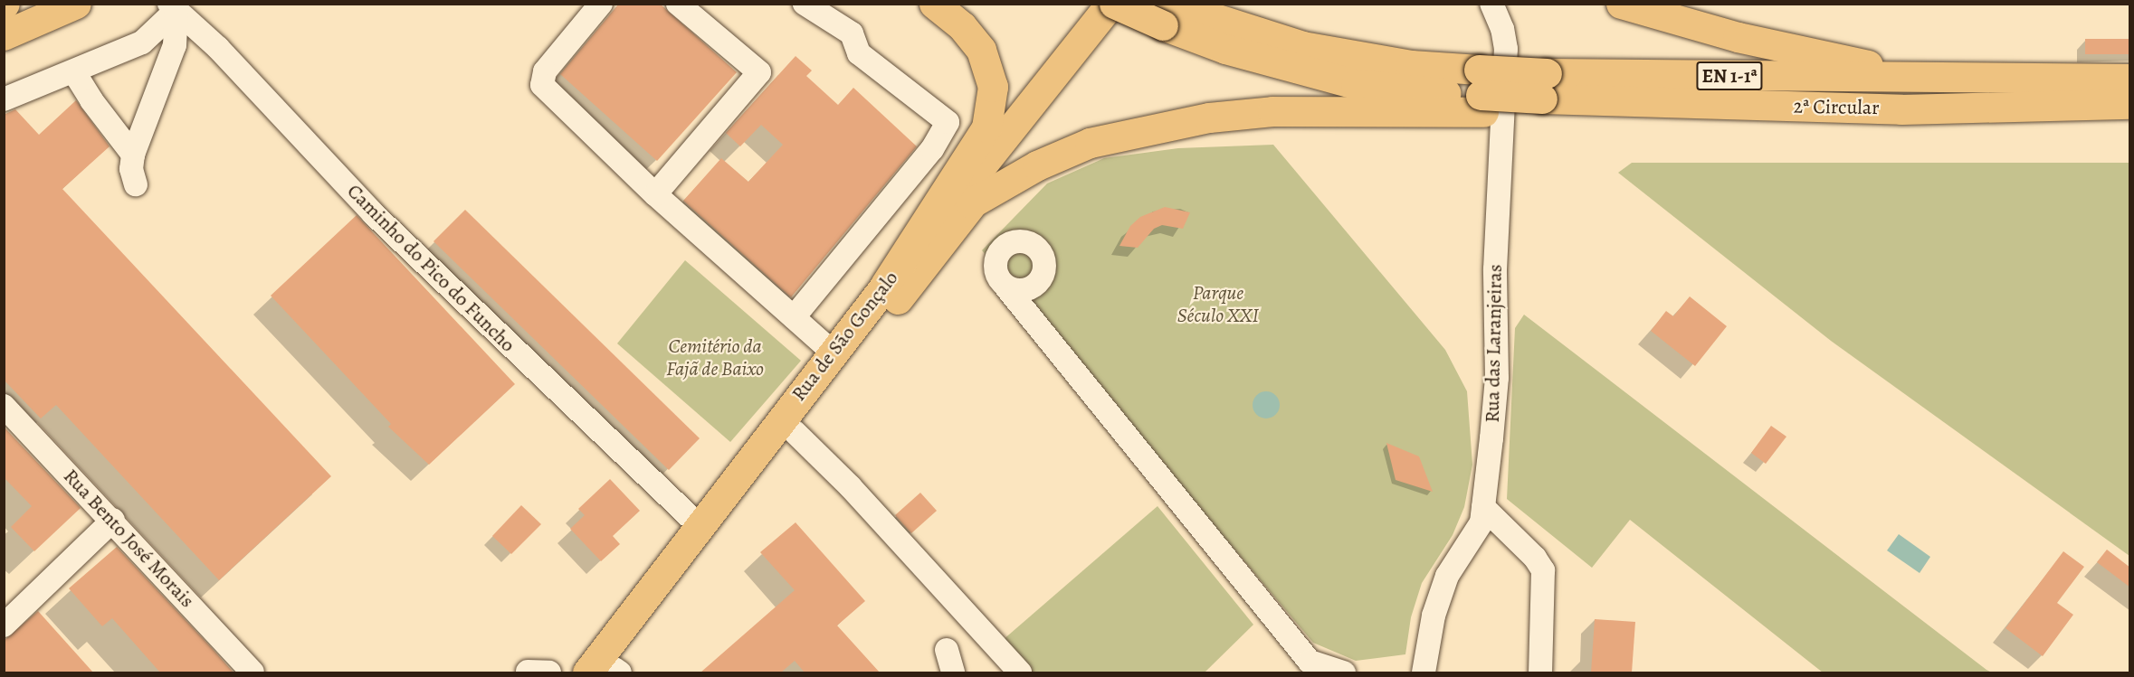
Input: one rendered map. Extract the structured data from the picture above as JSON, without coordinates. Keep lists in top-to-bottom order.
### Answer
{
  "streets": {
    "main road": ["EN 1-1ª", "2ª Circular", "Rua de São Gonçalo"],
    "street": ["Caminho do Pico do Funcho", "Rua das Laranjeiras", "Rua Bento José Morais"]
  },
  "crossings": [
    ["EN 1-1ª", "2ª Circular"],
    ["EN 1-1ª", "Rua de São Gonçalo"],
    ["Caminho do Pico do Funcho", "Rua de São Gonçalo"]
  ],
  "parks": ["Parque Século XXI", "Cemitério da Fajã de Baixo"]
}
